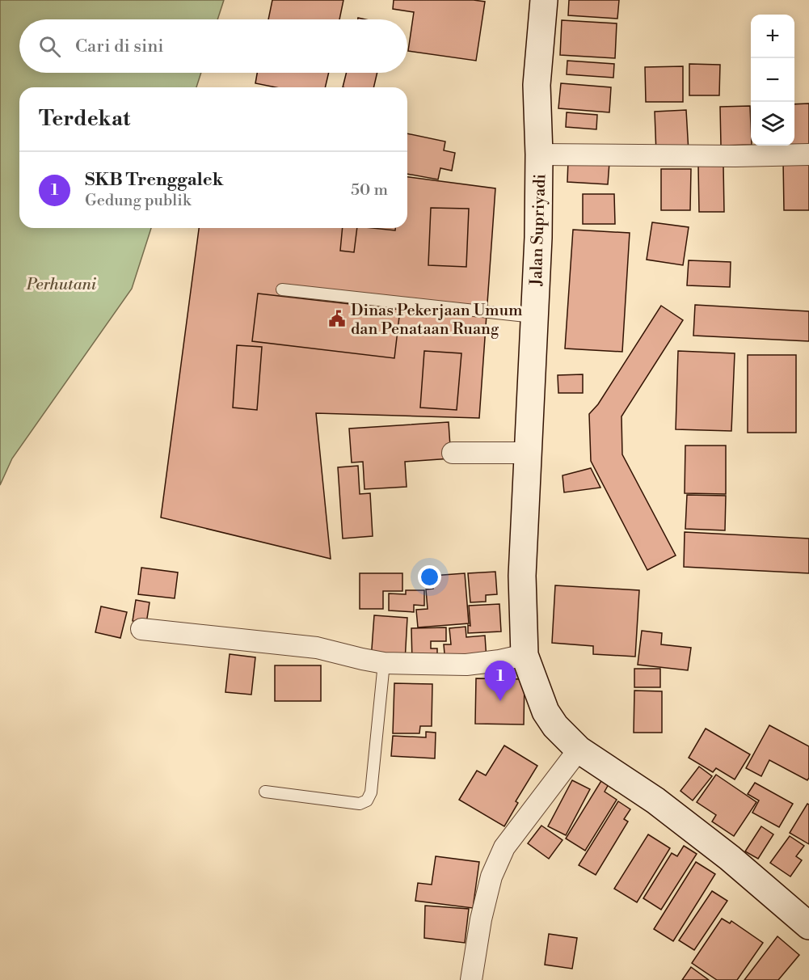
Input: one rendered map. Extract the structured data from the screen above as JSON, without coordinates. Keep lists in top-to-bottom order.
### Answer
{
  "streets": {
    "main road": ["Jalan Supriyadi"]
  },
  "parks": ["Perhutani"],
  "places": {
    "public building": ["Dinas Pekerjaan Umum dan Penataan Ruang"]
  },
  "page": {
    "map_buttons": ["+", "−"],
    "search": "Cari di sini",
    "heading": "Terdekat",
    "list": [
      {
        "mark": "1",
        "name": "SKB Trenggalek",
        "note": "Gedung publik",
        "value": "50 m"
      }
    ],
    "pins": "1"
  }
}
